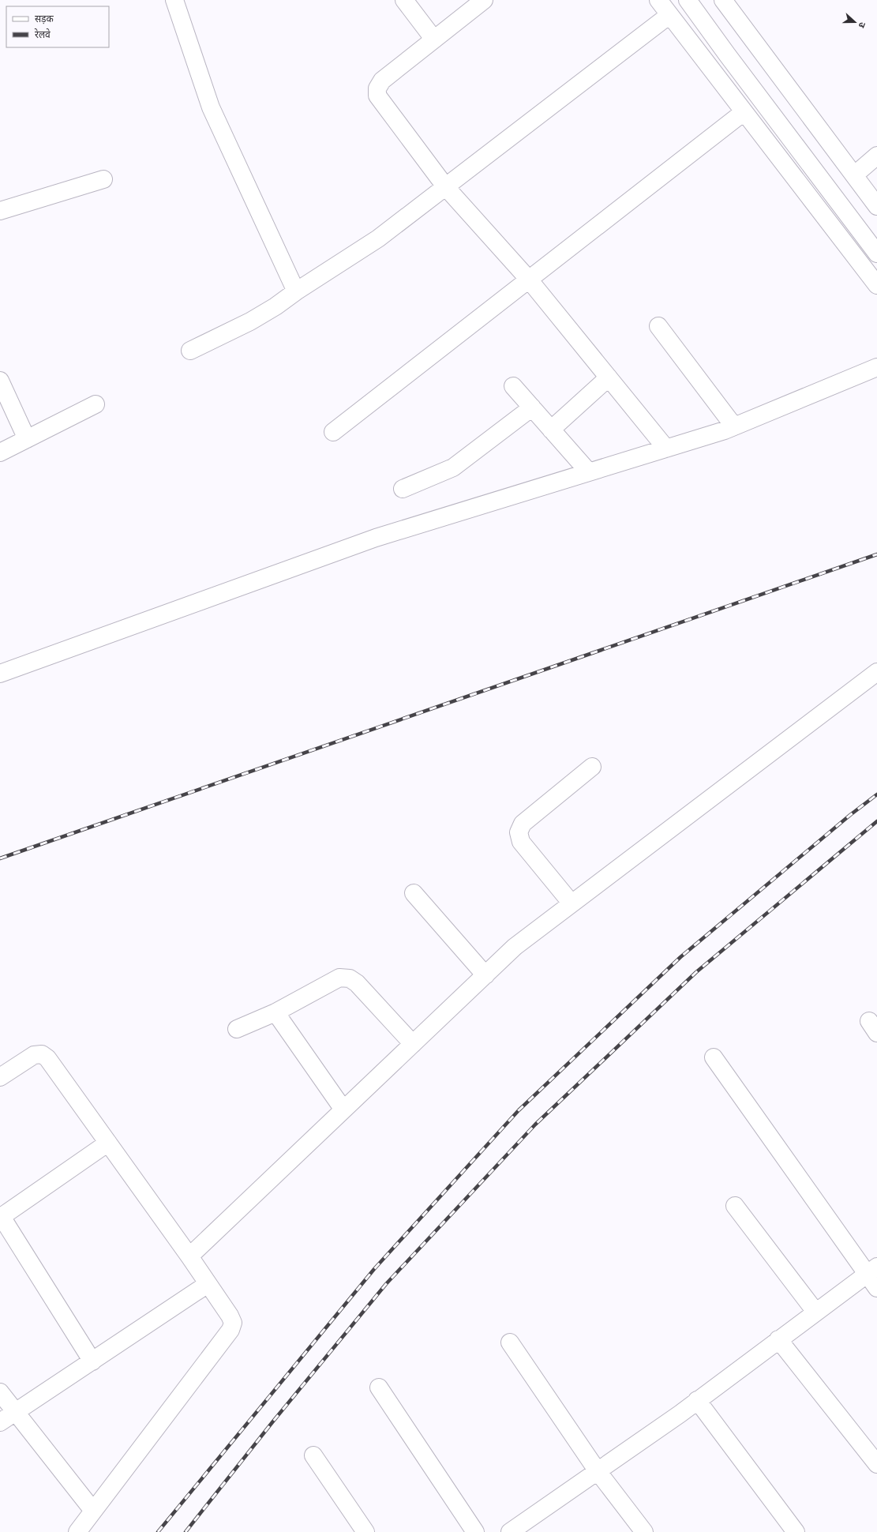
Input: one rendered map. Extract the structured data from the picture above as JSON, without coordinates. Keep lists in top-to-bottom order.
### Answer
{
  "legend": ["सड़क", "रेलवे"],
  "north": "right"
}
